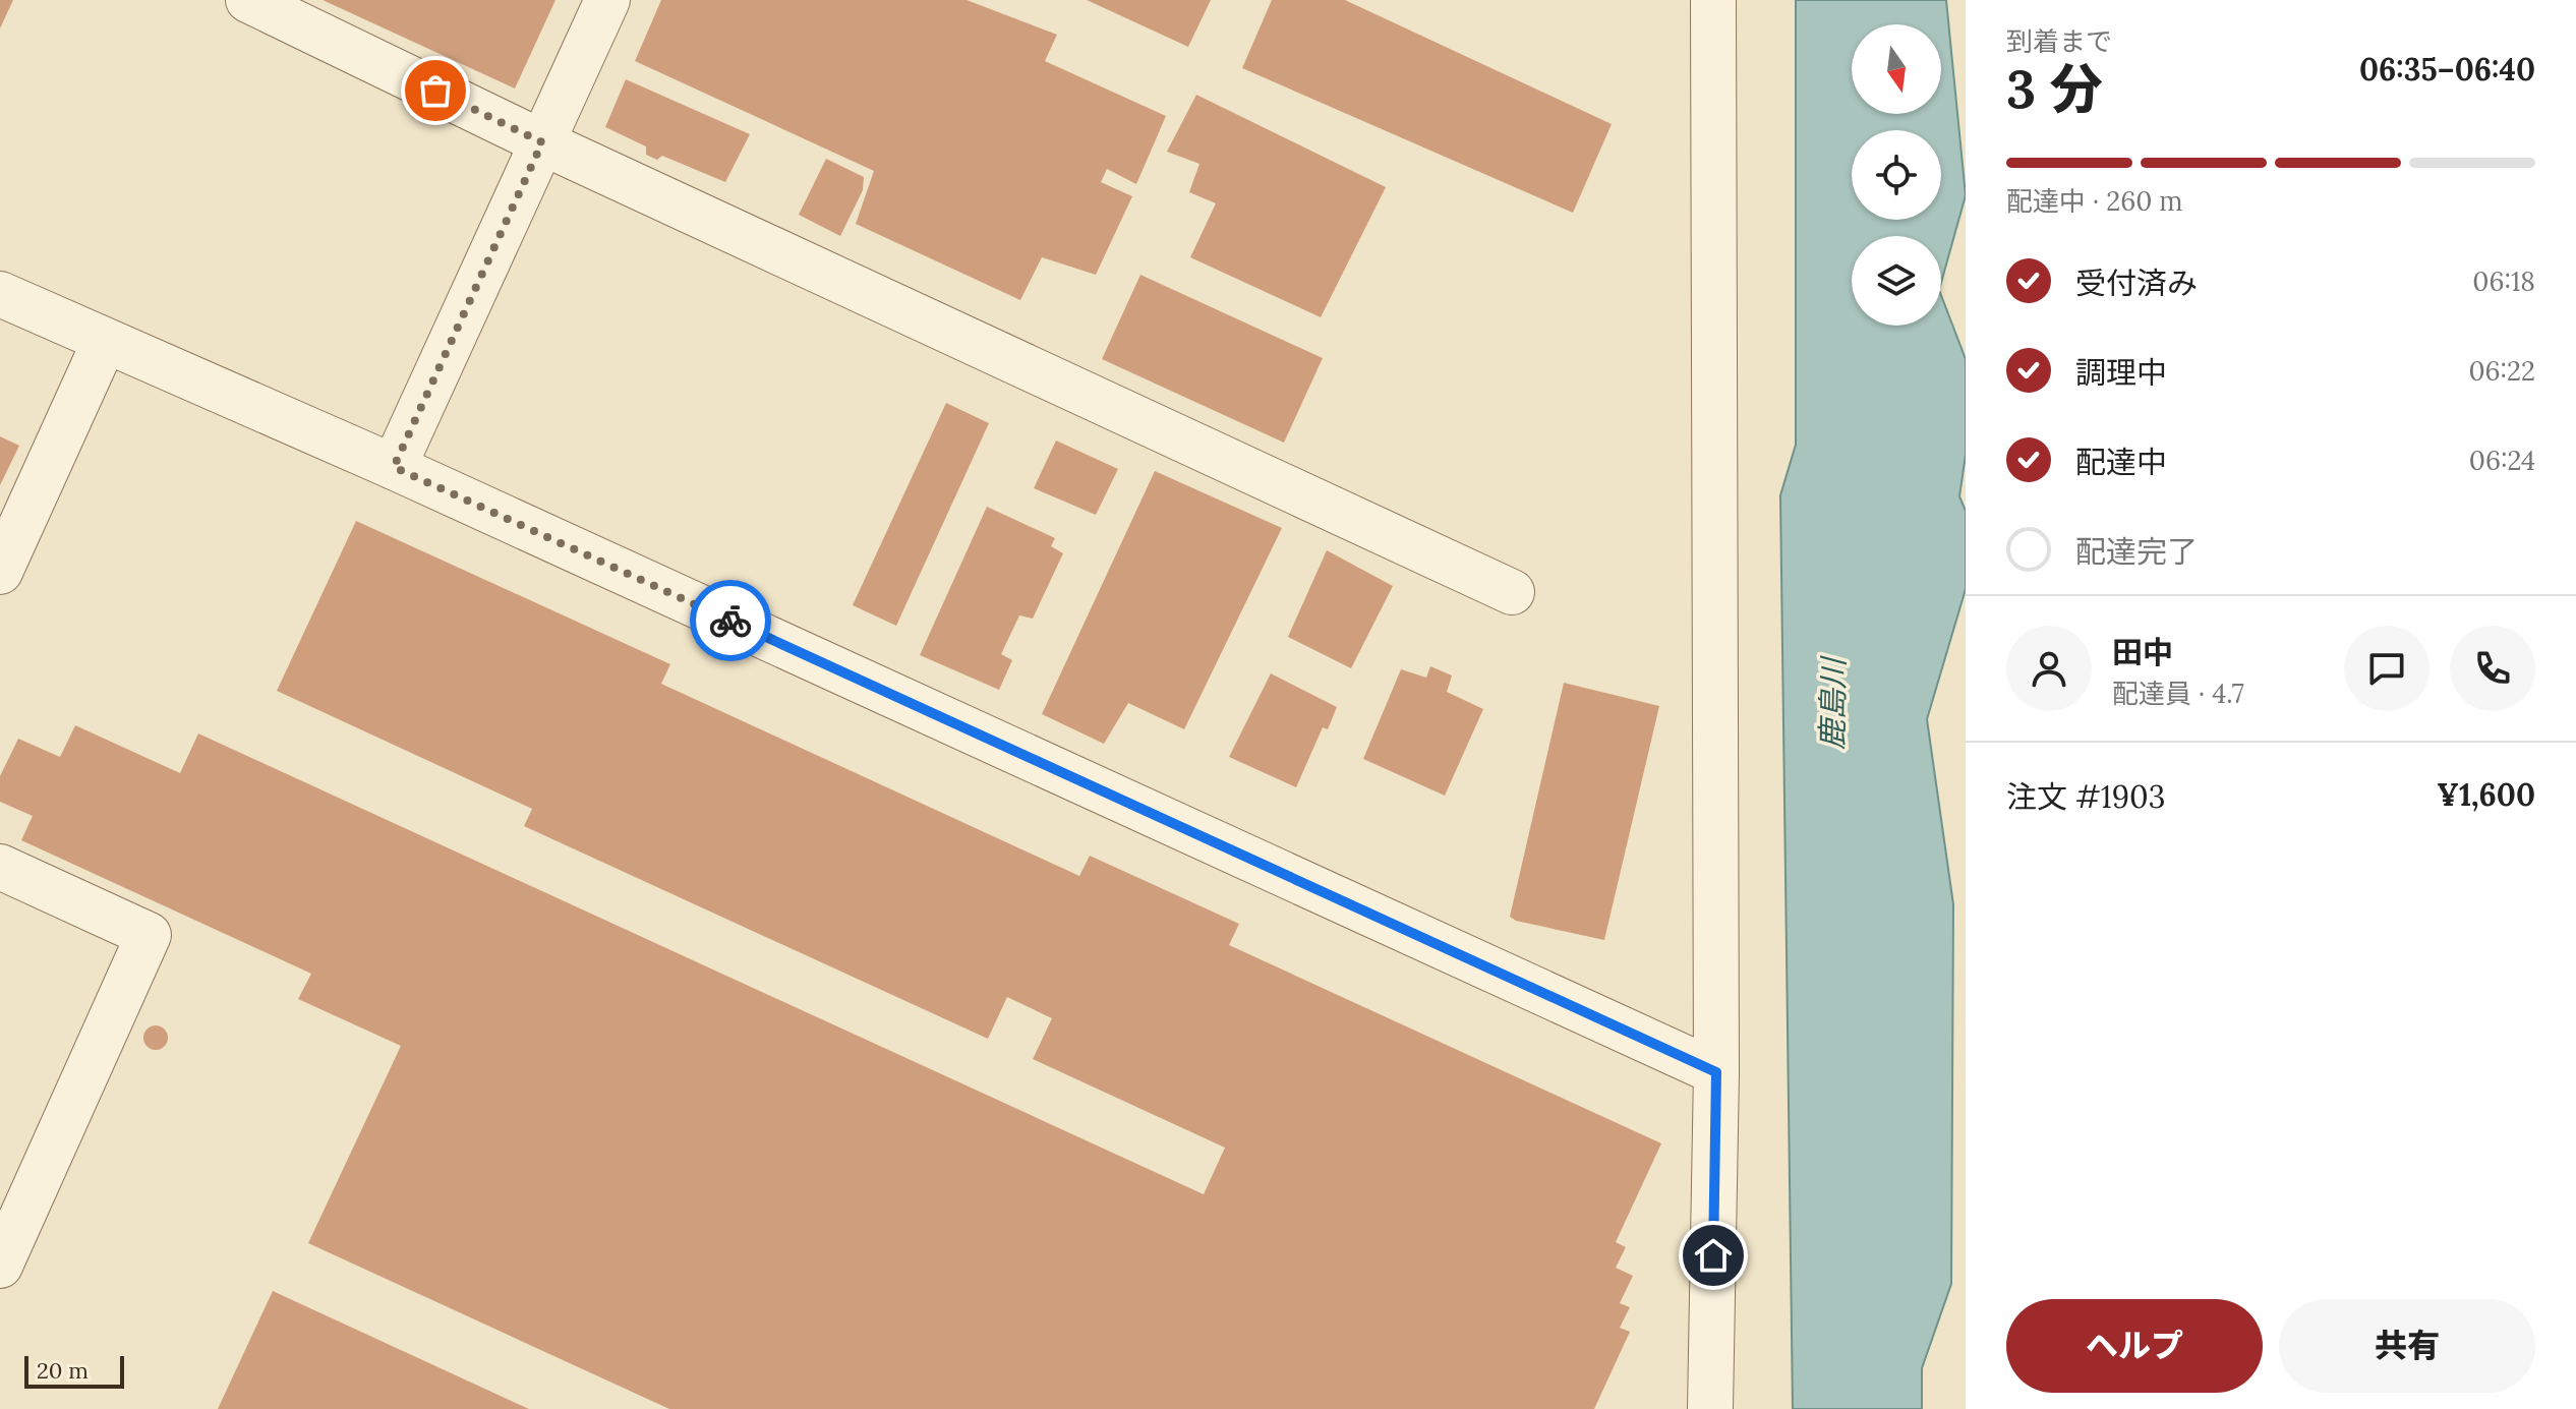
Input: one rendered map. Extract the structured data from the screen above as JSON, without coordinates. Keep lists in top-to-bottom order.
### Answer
{
  "water": ["鹿島川"],
  "scale_bar": "20 m",
  "north": "bottom",
  "page": {
    "heading": ["3 分", "到着まで", "06:35–06:40"],
    "panel": [
      "田中",
      "配達員 · 4.7",
      "注文 #1903",
      "¥1,600"
    ],
    "bar": "配達中 · 260 m",
    "list": [
      ["受付済み", "06:18"],
      ["調理中", "06:22"],
      ["配達中", "06:24"],
      "配達完了"
    ],
    "buttons": ["ヘルプ", "共有"],
    "scale": "20 m"
  }
}
